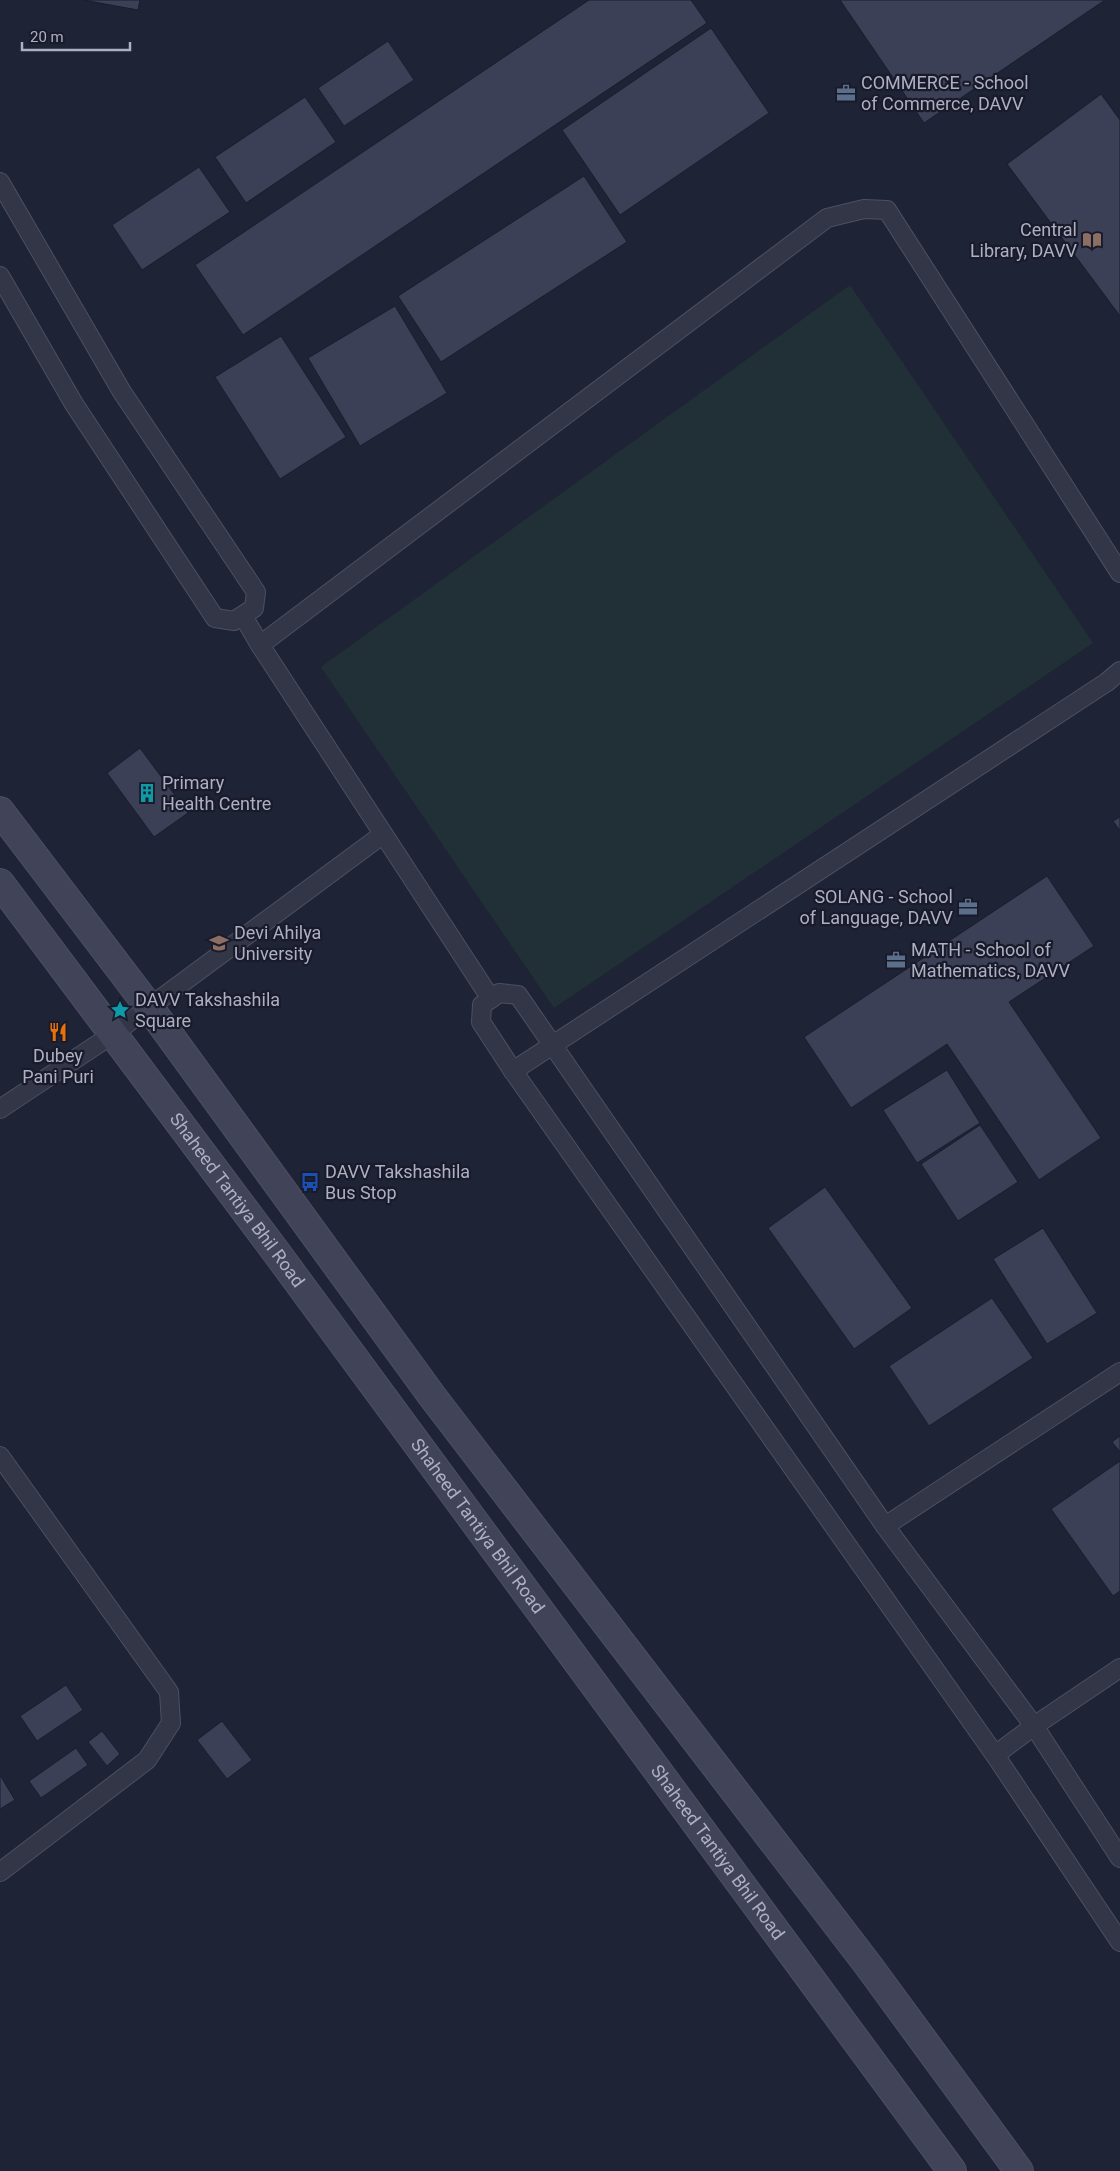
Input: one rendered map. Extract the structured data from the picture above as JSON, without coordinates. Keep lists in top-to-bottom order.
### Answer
{
  "streets": {
    "main road": ["Shaheed Tantiya Bhil Road"]
  },
  "places": {
    "office": ["COMMERCE - School of Commerce, DAVV", "SOLANG - School of Language, DAVV", "MATH - School of Mathematics, DAVV"],
    "library": ["Central Library, DAVV"],
    "building": ["Primary Health Centre"],
    "school or university": ["Devi Ahilya University"],
    "place": ["DAVV Takshashila Square"],
    "restaurant": ["Dubey Pani Puri"],
    "bus stop": ["DAVV Takshashila Bus Stop"]
  },
  "scale_bar": "20 m"
}
